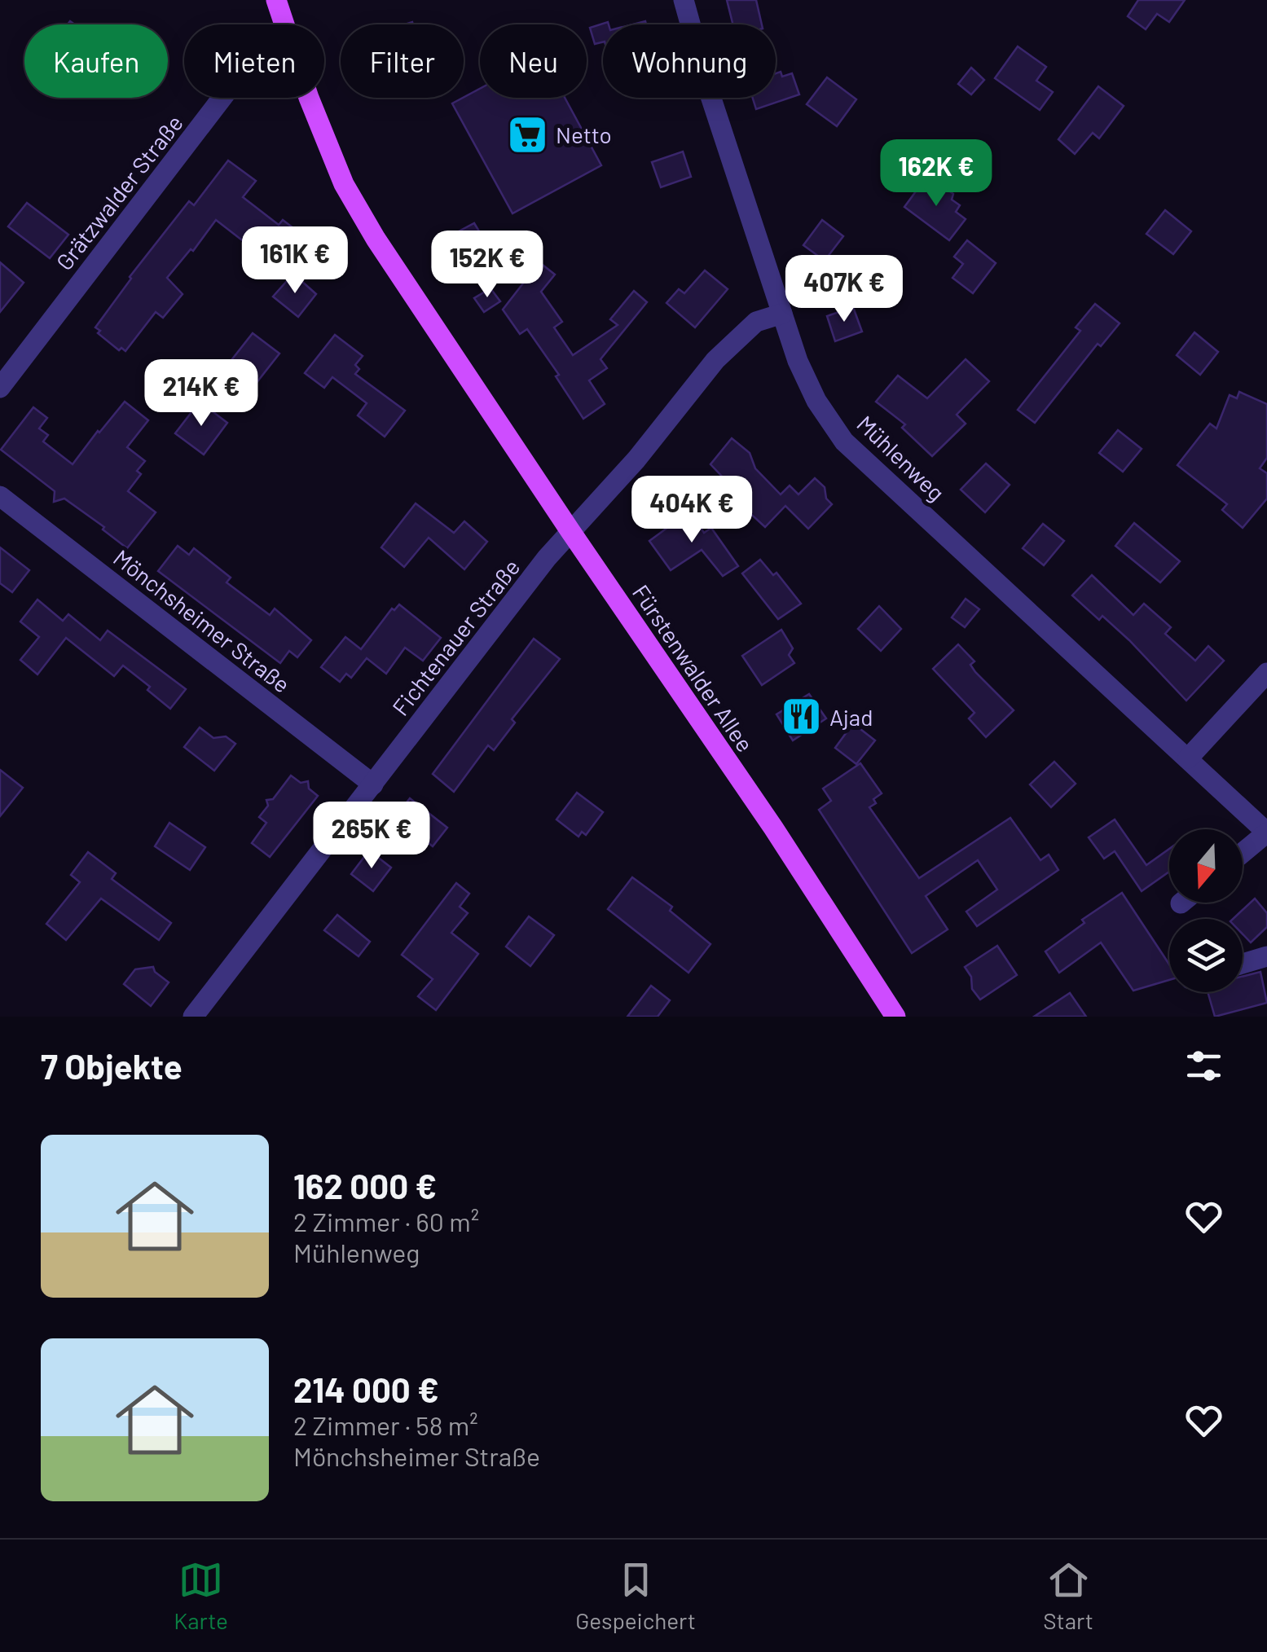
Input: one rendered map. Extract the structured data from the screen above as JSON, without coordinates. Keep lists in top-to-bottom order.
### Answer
{
  "streets": {
    "main road": ["Fürstenwalder Allee"],
    "street": [
      "Grätzwalder Straße",
      "Mühlenweg",
      "Mönchsheimer Straße",
      "Fichtenauer Straße"
    ]
  },
  "crossings": [
    ["Mühlenweg", "Fichtenauer Straße"],
    ["Mönchsheimer Straße", "Fichtenauer Straße"],
    ["Fichtenauer Straße", "Fürstenwalder Allee"]
  ],
  "places": {
    "supermarket": ["Netto"],
    "restaurant": ["Ajad"]
  },
  "north": "bottom",
  "page": {
    "chip": [
      "Kaufen",
      "Mieten",
      "Filter",
      "Neu",
      "Wohnung"
    ],
    "price": [
      "162K €",
      "161K €",
      "152K €",
      "407K €",
      "214K €",
      "404K €",
      "265K €"
    ],
    "heading": "7 Objekte",
    "list": [
      {
        "name": "162 000 €",
        "note": "2 Zimmer · 60 m² · Mühlenweg"
      },
      {
        "name": "214 000 €",
        "note": "2 Zimmer · 58 m² · Mönchsheimer Straße"
      }
    ],
    "tabs": ["Karte", "Gespeichert", "Start"]
  }
}
